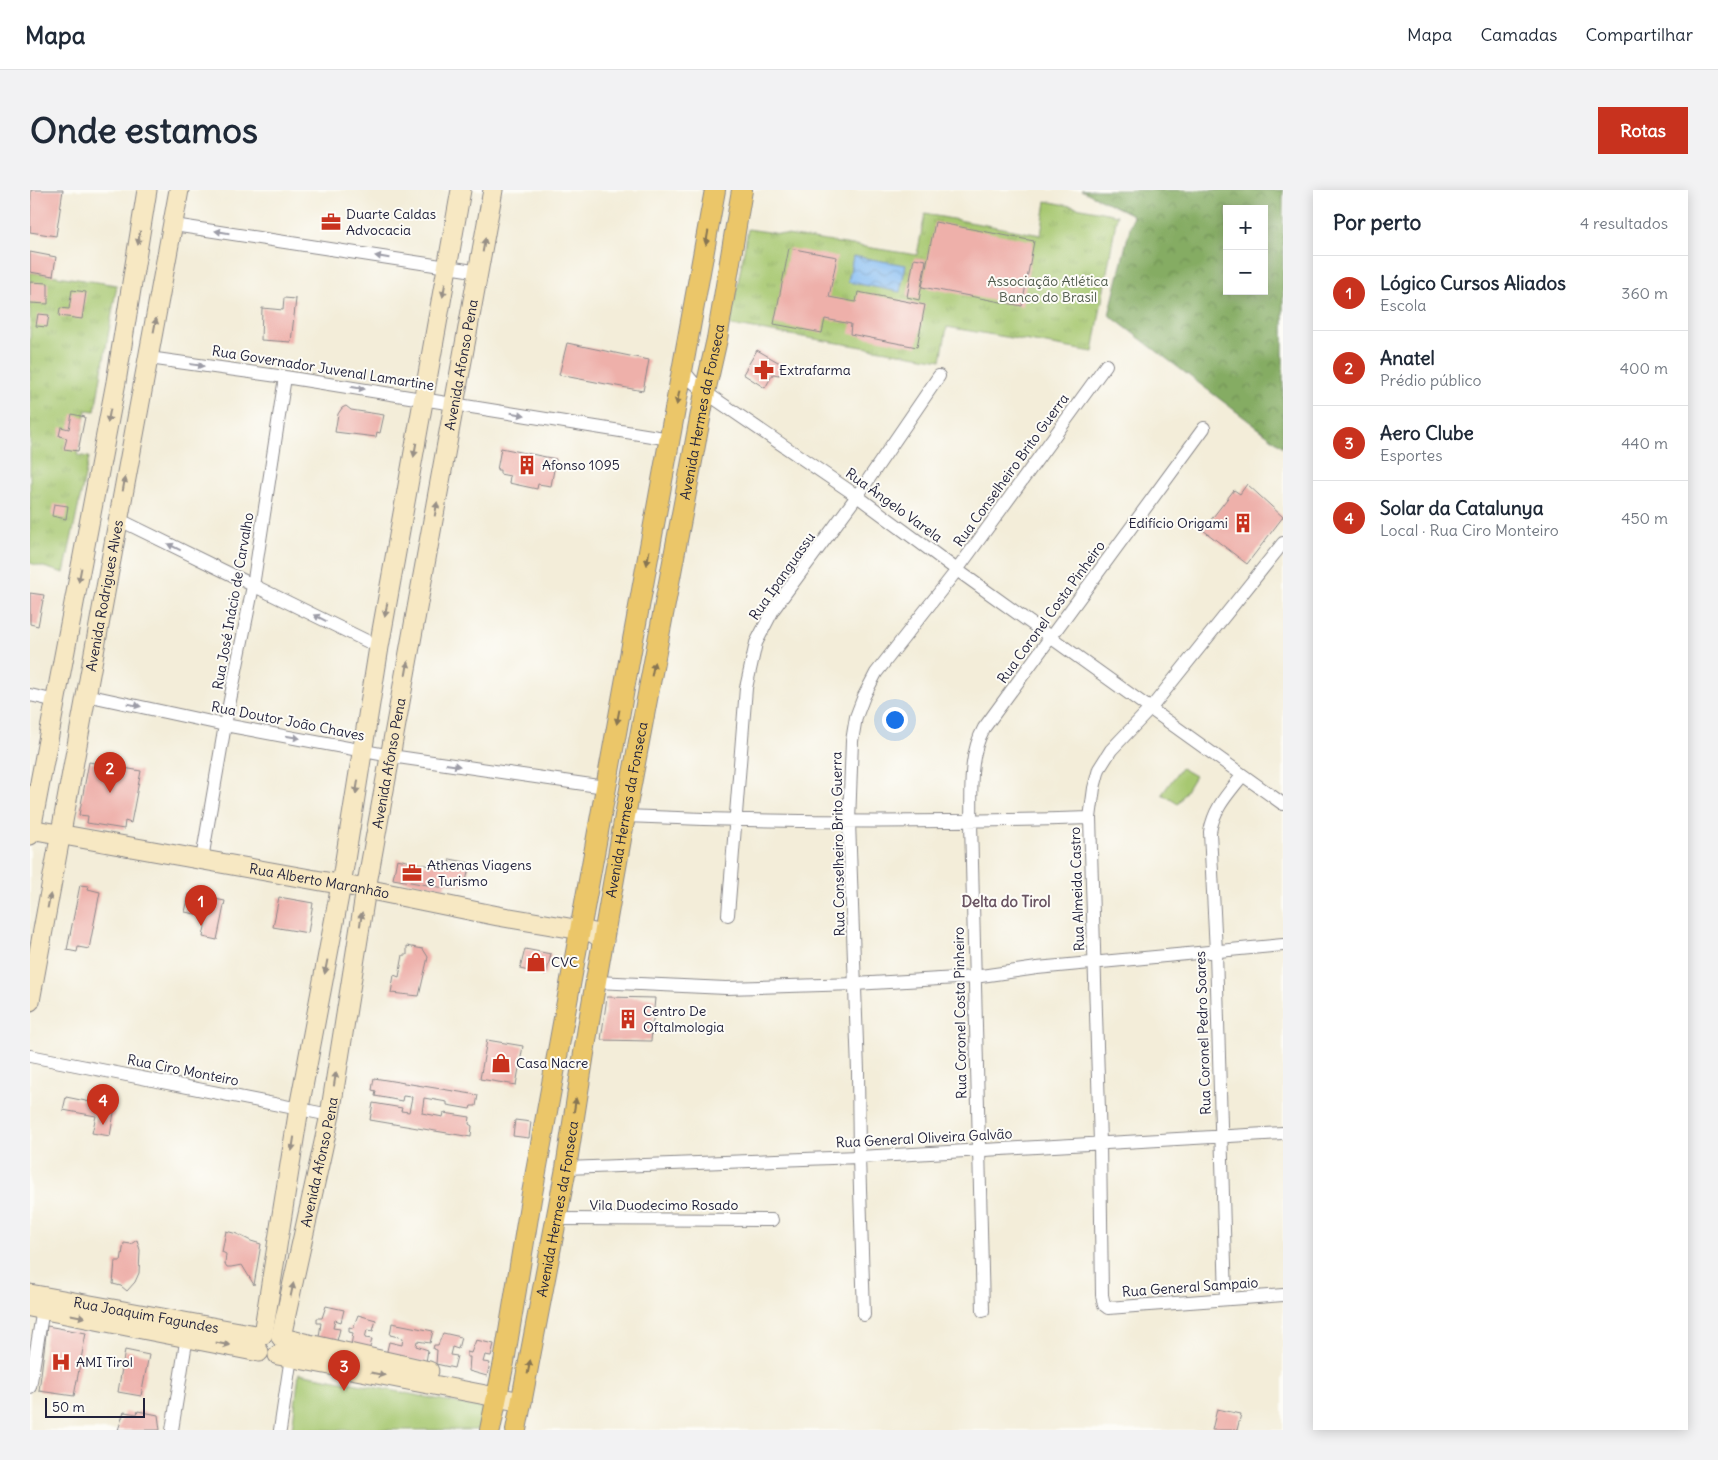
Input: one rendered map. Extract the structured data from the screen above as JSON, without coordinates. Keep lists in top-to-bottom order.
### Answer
{
  "streets": {
    "main road": [
      "Avenida Afonso Pena",
      "Avenida Hermes da Fonseca",
      "Avenida Rodrigues Alves",
      "Rua Alberto Maranhão",
      "Rua Joaquim Fagundes"
    ],
    "street": [
      "Rua Governador Juvenal Lamartine",
      "Rua Conselheiro Brito Guerra",
      "Rua Ângelo Varela",
      "Rua Ipanguassu",
      "Rua José Inácio de Carvalho",
      "Rua Coronel Costa Pinheiro",
      "Rua Doutor João Chaves",
      "Rua Almeida Castro",
      "Rua Coronel Pedro Soares",
      "Rua Ciro Monteiro",
      "Rua General Oliveira Galvão",
      "Vila Duodecimo Rosado",
      "Rua General Sampaio"
    ]
  },
  "crossings": [
    ["Avenida Afonso Pena", "Rua Governador Juvenal Lamartine"],
    ["Avenida Afonso Pena", "Rua Doutor João Chaves"],
    ["Avenida Afonso Pena", "Rua Alberto Maranhão"],
    ["Avenida Afonso Pena", "Rua Ciro Monteiro"],
    ["Avenida Afonso Pena", "Rua Joaquim Fagundes"],
    ["Rua Governador Juvenal Lamartine", "Avenida Hermes da Fonseca"],
    ["Rua Governador Juvenal Lamartine", "Avenida Rodrigues Alves"],
    ["Rua Governador Juvenal Lamartine", "Rua José Inácio de Carvalho"],
    ["Avenida Hermes da Fonseca", "Rua Ângelo Varela"],
    ["Avenida Hermes da Fonseca", "Rua Doutor João Chaves"],
    ["Avenida Hermes da Fonseca", "Rua Alberto Maranhão"],
    ["Avenida Hermes da Fonseca", "Rua General Oliveira Galvão"],
    ["Avenida Hermes da Fonseca", "Vila Duodecimo Rosado"],
    ["Rua Conselheiro Brito Guerra", "Rua Ângelo Varela"],
    ["Rua Conselheiro Brito Guerra", "Rua General Oliveira Galvão"],
    ["Rua Ângelo Varela", "Rua Ipanguassu"],
    ["Rua Ângelo Varela", "Rua Coronel Costa Pinheiro"],
    ["Rua Ângelo Varela", "Rua Almeida Castro"],
    ["Rua Ângelo Varela", "Rua Coronel Pedro Soares"],
    ["Avenida Rodrigues Alves", "Rua Doutor João Chaves"],
    ["Avenida Rodrigues Alves", "Rua Alberto Maranhão"],
    ["Rua José Inácio de Carvalho", "Rua Doutor João Chaves"],
    ["Rua José Inácio de Carvalho", "Rua Alberto Maranhão"],
    ["Rua Coronel Costa Pinheiro", "Rua General Oliveira Galvão"],
    ["Rua Almeida Castro", "Rua General Oliveira Galvão"],
    ["Rua Almeida Castro", "Rua General Sampaio"],
    ["Rua Coronel Pedro Soares", "Rua General Oliveira Galvão"],
    ["Rua Coronel Pedro Soares", "Rua General Sampaio"]
  ],
  "one_way": ["Rua Governador Juvenal Lamartine", "Rua Doutor João Chaves"],
  "districts": ["Delta do Tirol"],
  "parks": ["Associação Atlética Banco do Brasil"],
  "places": {
    "office": ["Duarte Caldas Advocacia", "Athenas Viagens e Turismo"],
    "pharmacy": ["Extrafarma"],
    "building": ["Afonso 1095", "Edifício Origami", "Centro De Oftalmologia"],
    "shop": ["CVC", "Casa Nacre"],
    "hospital": ["AMI Tirol"]
  },
  "scale_bar": "50 m",
  "page": {
    "header": "Mapa",
    "nav": ["Mapa", "Camadas", "Compartilhar"],
    "buttons": "Rotas",
    "title": "Onde estamos",
    "heading": ["Por perto", "4 resultados"],
    "map_buttons": ["+", "−"],
    "list": [
      {
        "mark": "1",
        "name": "Lógico Cursos Aliados",
        "note": "Escola",
        "value": "360 m"
      },
      {
        "mark": "2",
        "name": "Anatel",
        "note": "Prédio público",
        "value": "400 m"
      },
      {
        "mark": "3",
        "name": "Aero Clube",
        "note": "Esportes",
        "value": "440 m"
      },
      {
        "mark": "4",
        "name": "Solar da Catalunya",
        "note": "Local · Rua Ciro Monteiro",
        "value": "450 m"
      }
    ],
    "pins": [
      "2",
      "1",
      "4",
      "3"
    ],
    "scale": "50 m"
  }
}
